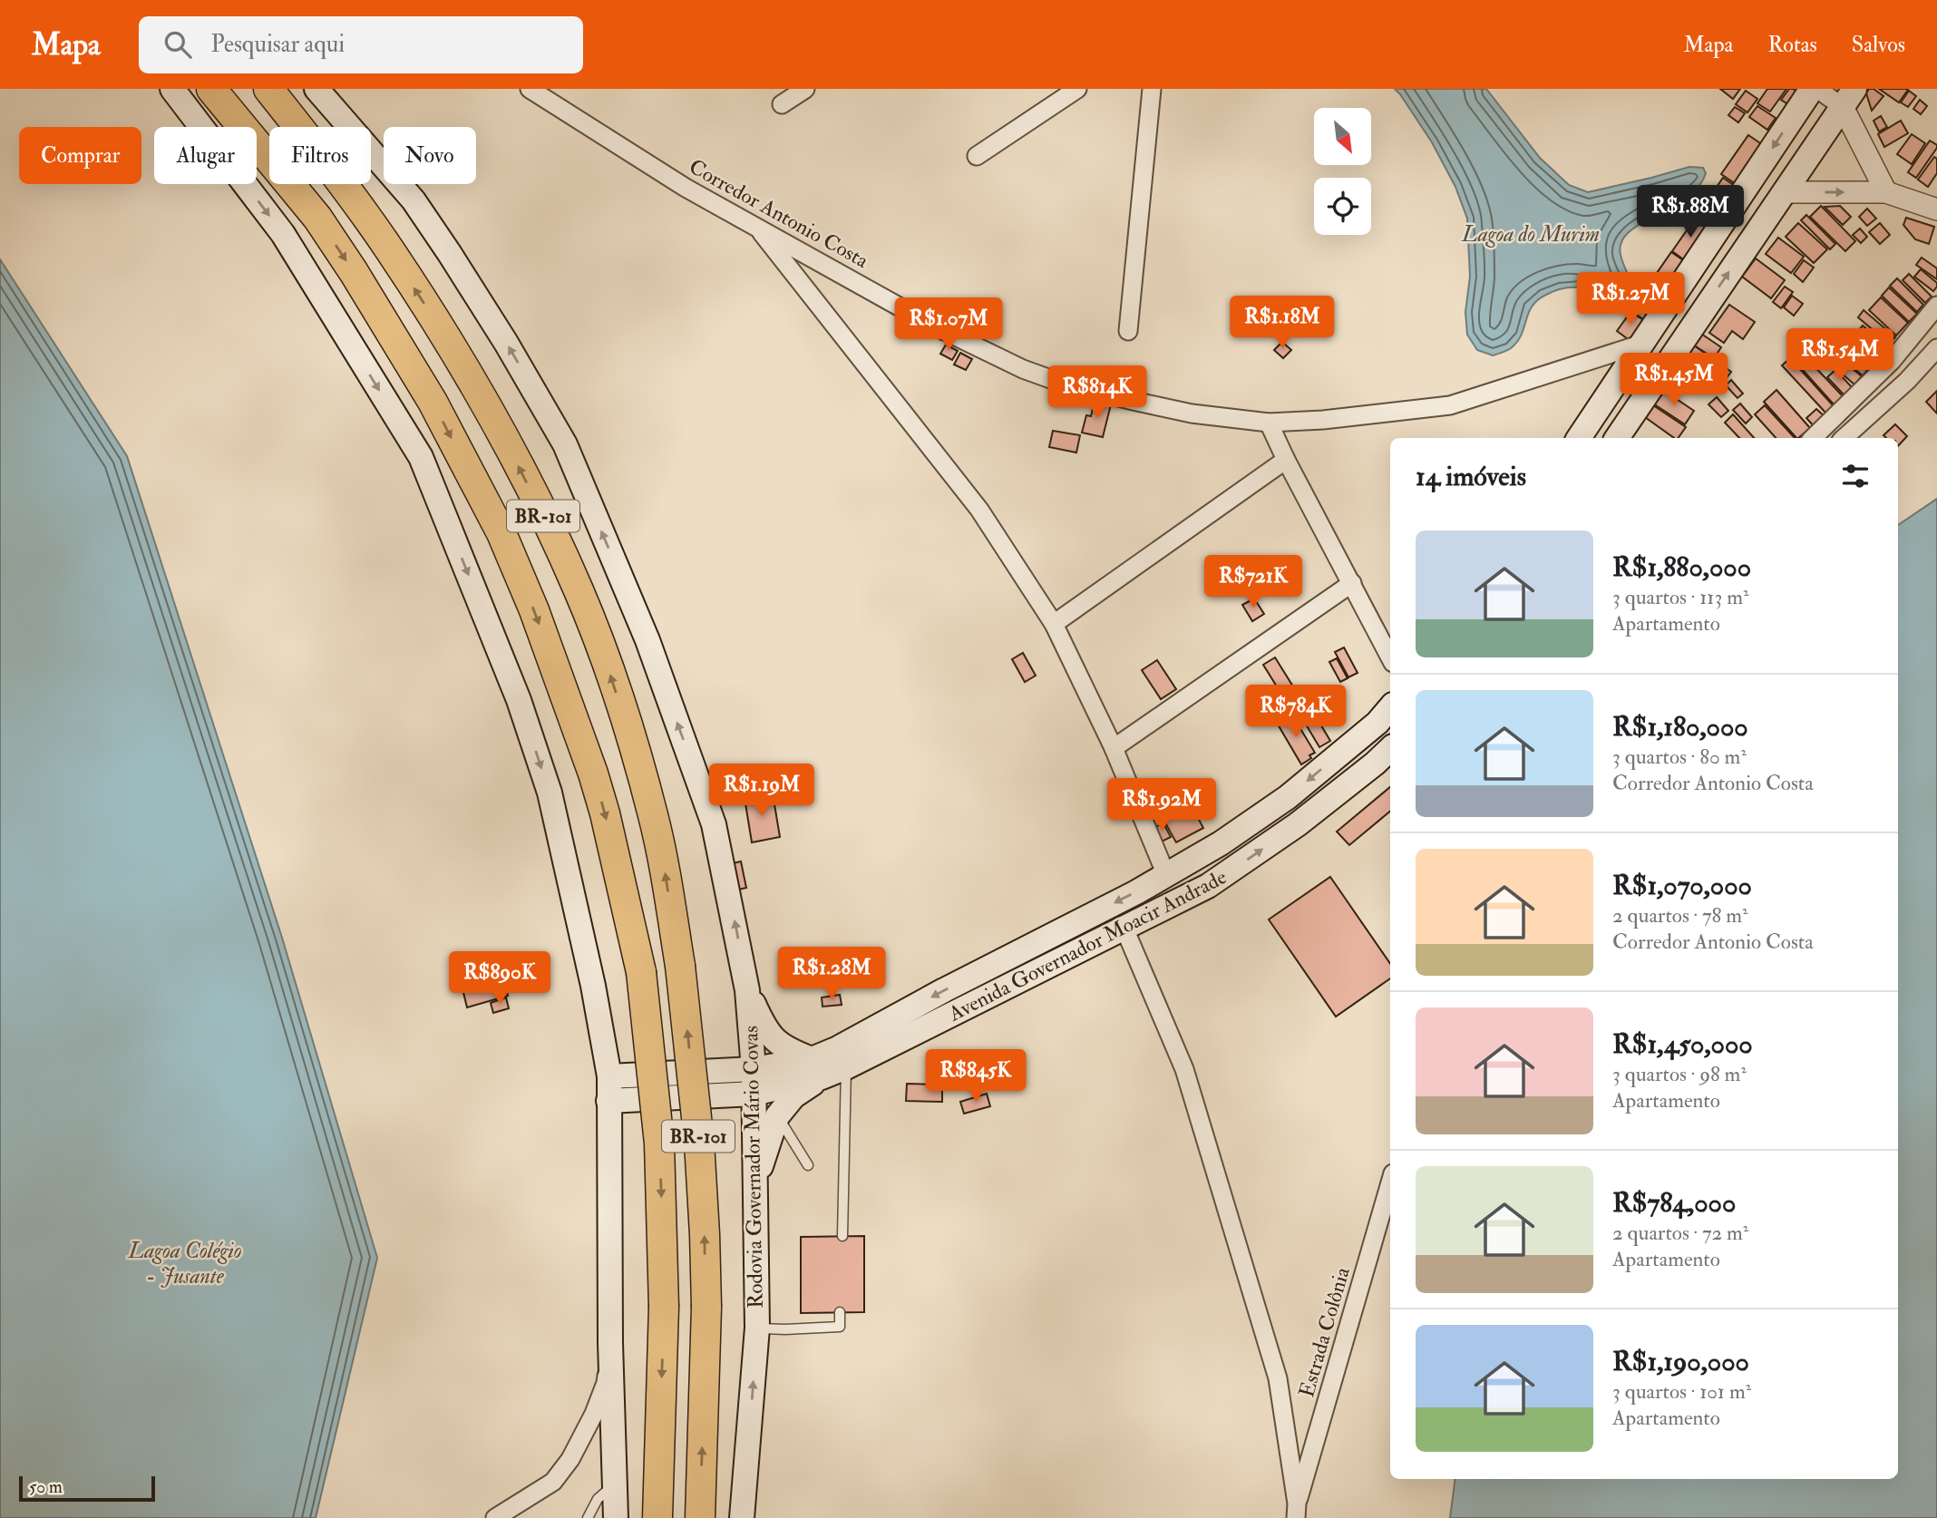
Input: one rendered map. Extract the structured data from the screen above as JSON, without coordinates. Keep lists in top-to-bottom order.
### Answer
{
  "streets": {
    "highway": ["BR-101"],
    "main road": ["Avenida Governador Moacir Andrade", "Rodovia Governador Mário Covas"],
    "street": ["Corredor Antonio Costa", "Estrada Colônia"]
  },
  "crossings": [
    ["Avenida Governador Moacir Andrade", "Rodovia Governador Mário Covas"]
  ],
  "water": ["Lagoa do Murim", "Lagoa Colégio - Jusante"],
  "scale_bar": "50 m",
  "north": "bottom right",
  "page": {
    "header": "Mapa",
    "search": "Pesquisar aqui",
    "nav": ["Mapa", "Rotas", "Salvos"],
    "chip": [
      "Comprar",
      "Alugar",
      "Filtros",
      "Novo"
    ],
    "price": [
      "R$1.88M",
      "R$1.27M",
      "R$1.18M",
      "R$1.07M",
      "R$1.54M",
      "R$1.45M",
      "R$814K",
      "R$721K",
      "R$784K",
      "R$1.19M",
      "R$1.92M",
      "R$1.28M",
      "R$890K",
      "R$845K"
    ],
    "heading": "14 imóveis",
    "list": [
      {
        "name": "R$1,880,000",
        "note": "3 quartos · 113 m² · Apartamento"
      },
      {
        "name": "R$1,180,000",
        "note": "3 quartos · 80 m² · Corredor Antonio Costa"
      },
      {
        "name": "R$1,070,000",
        "note": "2 quartos · 78 m² · Corredor Antonio Costa"
      },
      {
        "name": "R$1,450,000",
        "note": "3 quartos · 98 m² · Apartamento"
      },
      {
        "name": "R$784,000",
        "note": "2 quartos · 72 m² · Apartamento"
      },
      {
        "name": "R$1,190,000",
        "note": "3 quartos · 101 m² · Apartamento"
      }
    ],
    "scale": "50 m"
  }
}
